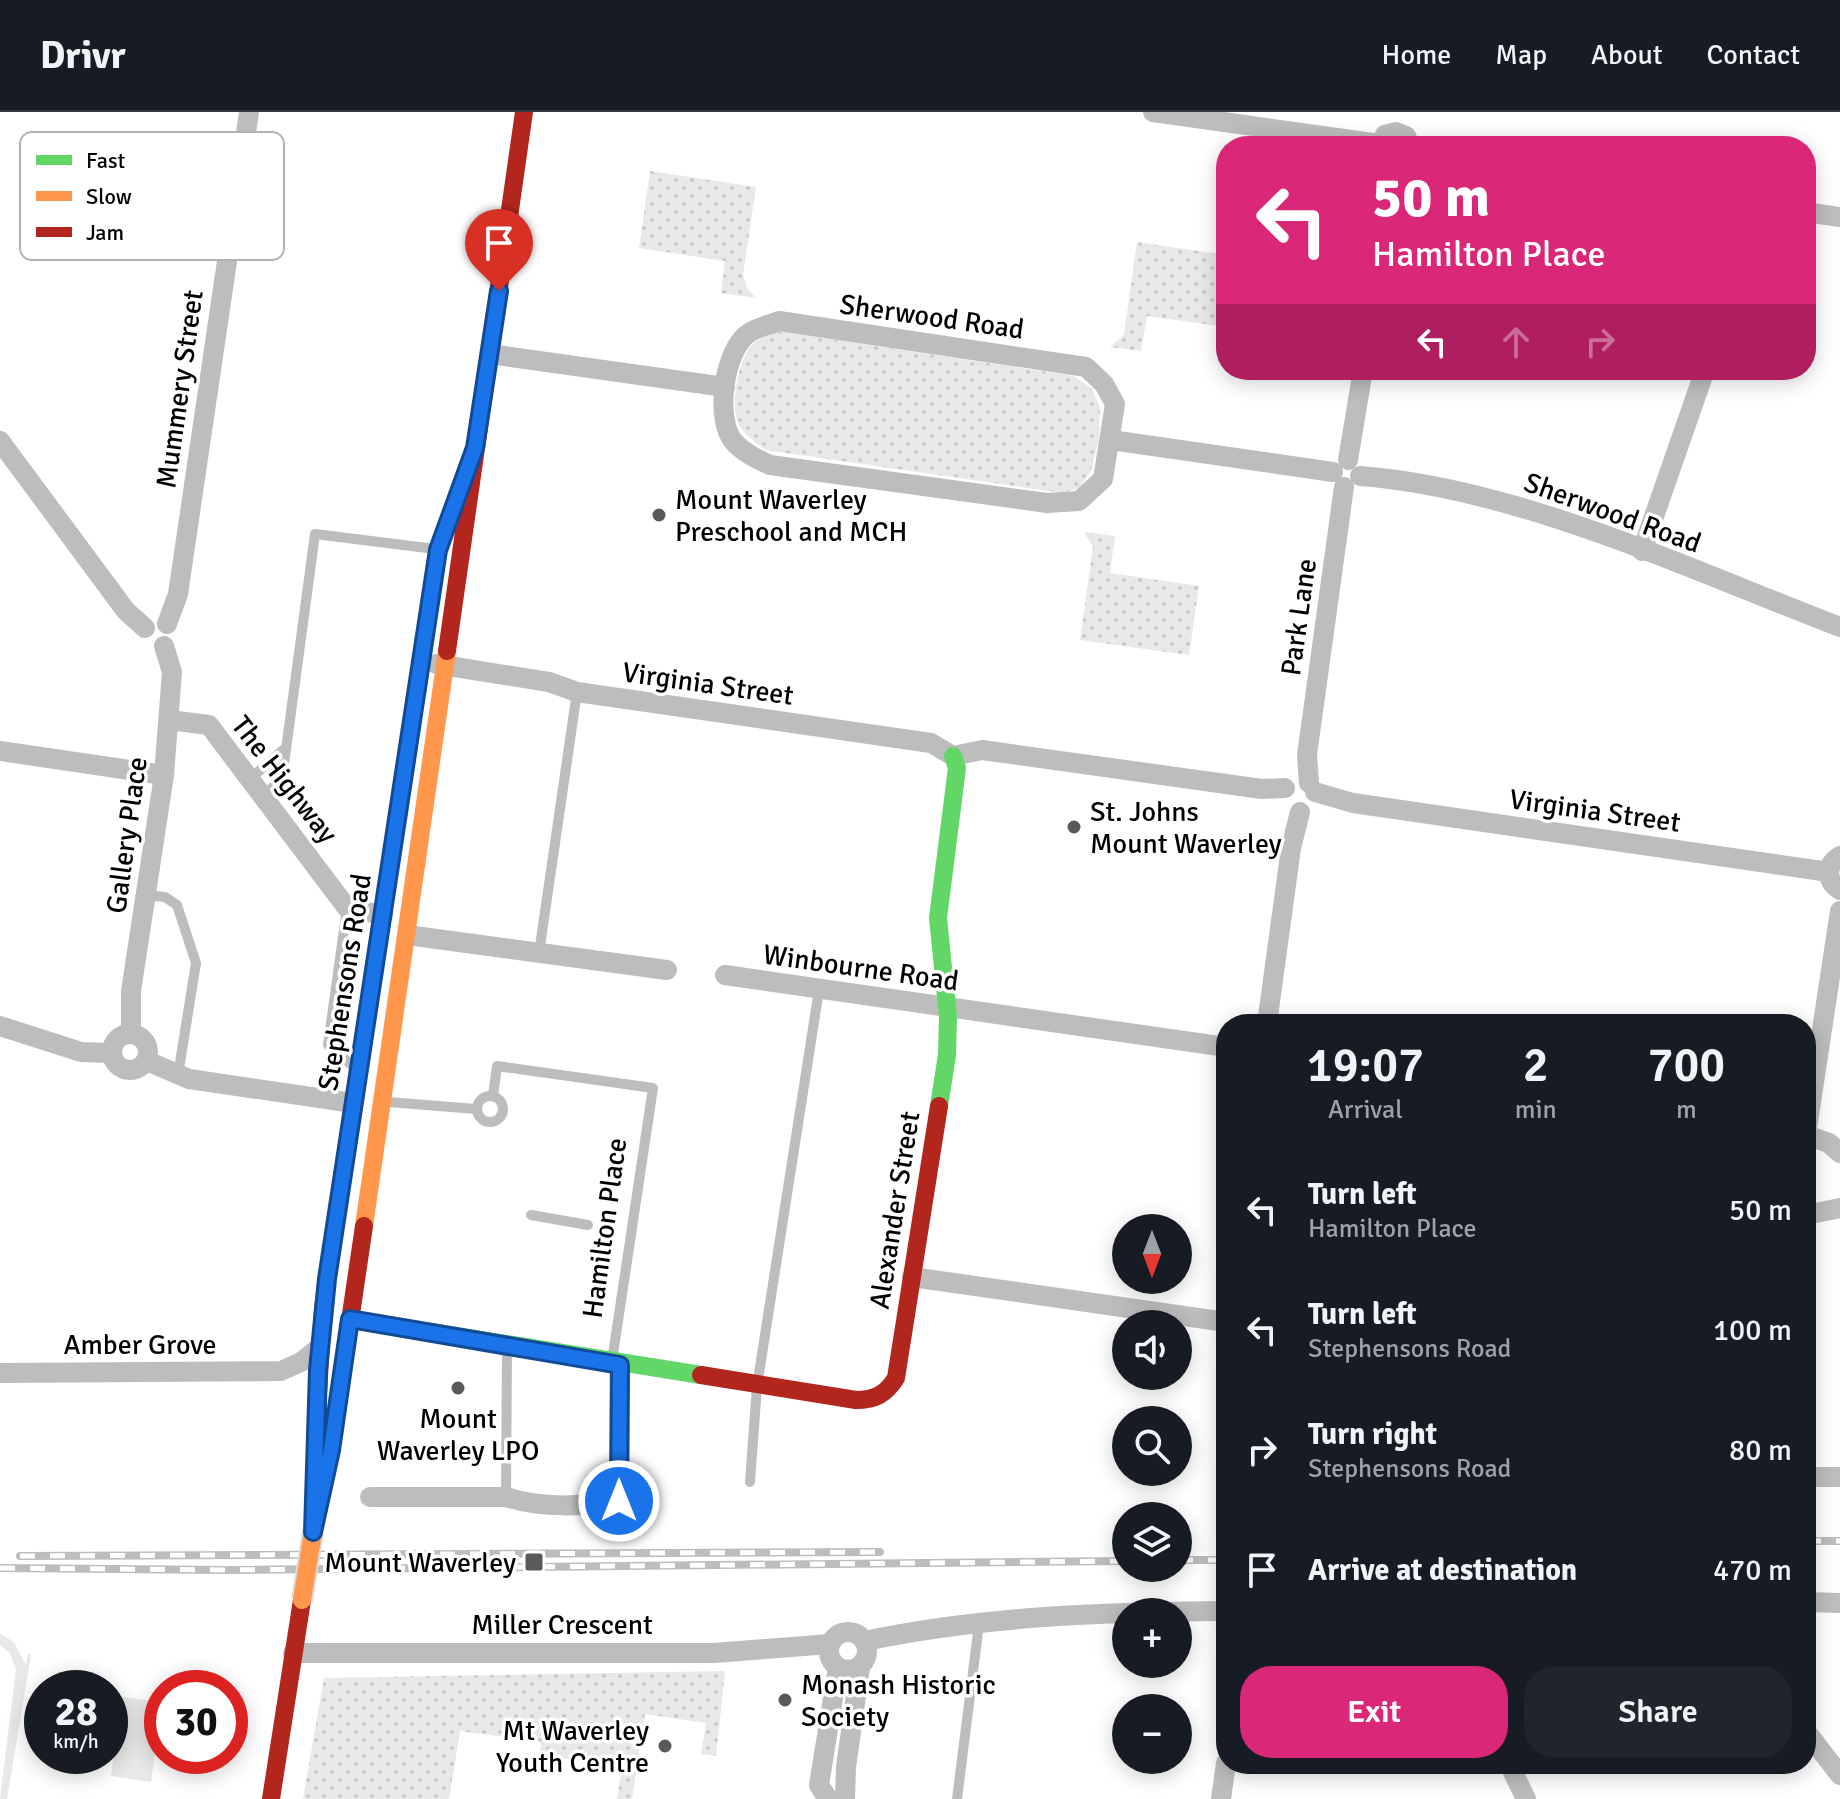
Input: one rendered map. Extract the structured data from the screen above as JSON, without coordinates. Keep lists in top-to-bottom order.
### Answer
{
  "streets": {
    "main road": ["Stephensons Road", "Alexander Street", "Hamilton Place"],
    "street": [
      "Sherwood Road",
      "Mummery Street",
      "Park Lane",
      "Virginia Street",
      "The Highway",
      "Gallery Place",
      "Winbourne Road",
      "Amber Grove",
      "Miller Crescent"
    ]
  },
  "crossings": [
    ["Sherwood Road", "Park Lane"],
    ["Mummery Street", "Gallery Place"],
    ["Park Lane", "Virginia Street"],
    ["Virginia Street", "Stephensons Road"],
    ["Virginia Street", "Alexander Street"],
    ["The Highway", "Gallery Place"],
    ["Winbourne Road", "Alexander Street"],
    ["Stephensons Road", "Hamilton Place"],
    ["Stephensons Road", "Miller Crescent"],
    ["Alexander Street", "Hamilton Place"]
  ],
  "places": {
    "other": [
      "Mount Waverley Preschool and MCH",
      "St. Johns Mount Waverley",
      "Mount Waverley LPO",
      "Monash Historic Society",
      "Mt Waverley Youth Centre"
    ],
    "transit": ["Mount Waverley"]
  },
  "legend": ["Fast", "Slow", "Jam"],
  "north": "bottom",
  "page": {
    "header": "Drivr",
    "nav": [
      "Home",
      "Map",
      "About",
      "Contact"
    ],
    "turn": ["50 m", "Hamilton Place"],
    "eta": [
      "19:07",
      "Arrival",
      "2",
      "min",
      "700",
      "m"
    ],
    "list": [
      {
        "name": "Turn left",
        "note": "Hamilton Place",
        "value": "50 m"
      },
      {
        "name": "Turn left",
        "note": "Stephensons Road",
        "value": "100 m"
      },
      {
        "name": "Turn right",
        "note": "Stephensons Road",
        "value": "80 m"
      },
      {
        "name": "Arrive at destination",
        "value": "470 m"
      }
    ],
    "map_buttons": ["+", "−"],
    "buttons": ["Exit", "Share"],
    "speed": "28 km/h",
    "limit": "30"
  }
}
